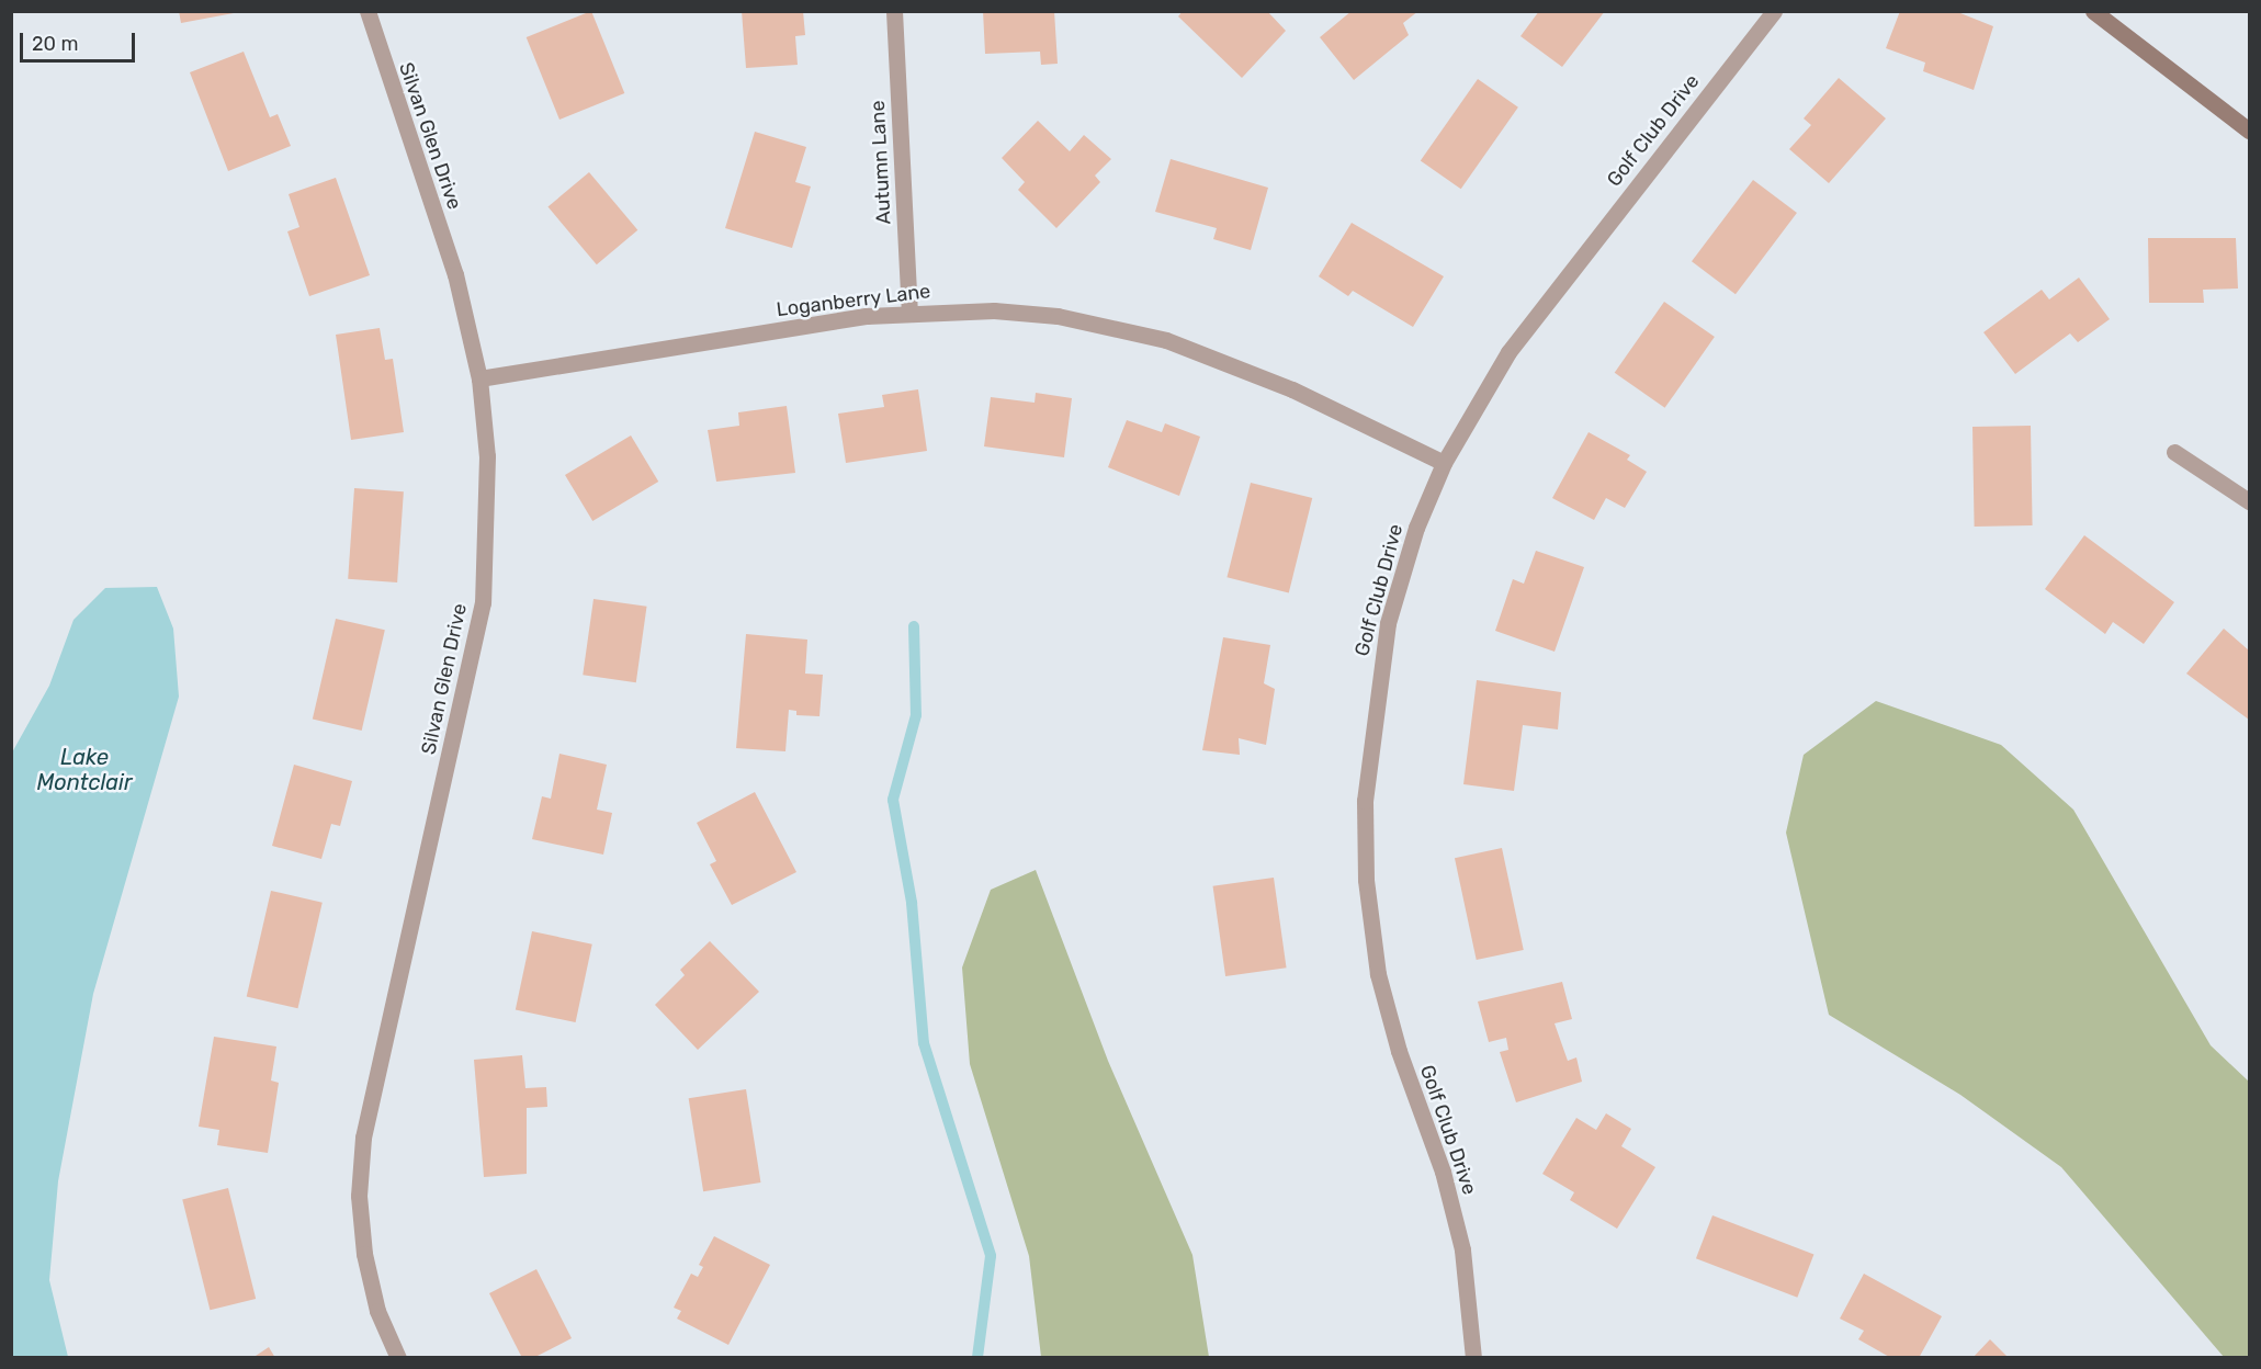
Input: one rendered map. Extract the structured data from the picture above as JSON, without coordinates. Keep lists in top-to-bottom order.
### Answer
{
  "streets": {
    "street": [
      "Golf Club Drive",
      "Silvan Glen Drive",
      "Autumn Lane",
      "Loganberry Lane"
    ]
  },
  "crossings": [
    ["Golf Club Drive", "Loganberry Lane"],
    ["Silvan Glen Drive", "Loganberry Lane"],
    ["Autumn Lane", "Loganberry Lane"]
  ],
  "water": ["Lake Montclair"],
  "scale_bar": "20 m"
}
